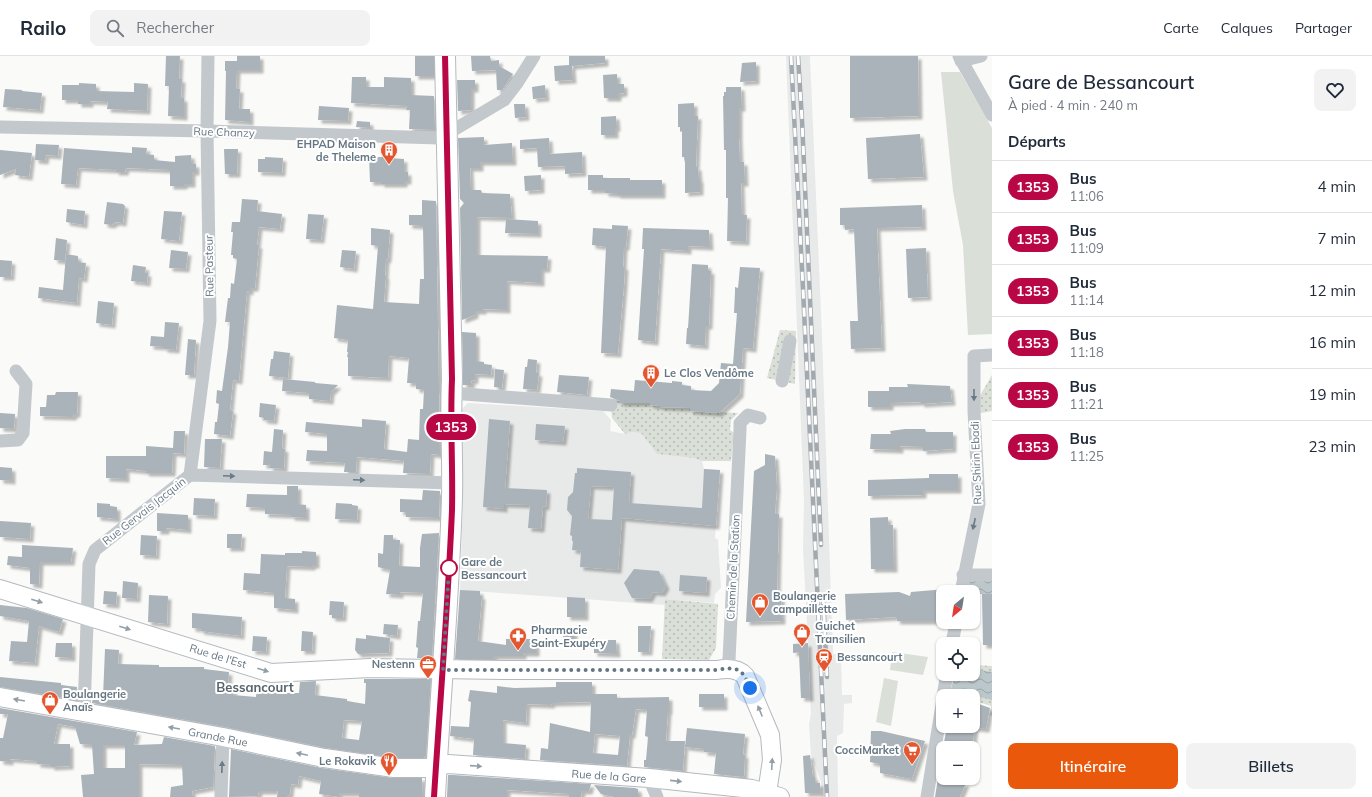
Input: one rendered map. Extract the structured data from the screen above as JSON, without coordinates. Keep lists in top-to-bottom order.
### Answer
{
  "streets": {
    "street": [
      "Rue Chanzy",
      "Rue Pasteur",
      "Rue Shirin Ebadi",
      "Rue Gervais Jacquin",
      "Chemin de la Station",
      "Rue de l'Est",
      "Grande Rue",
      "Rue de la Gare"
    ]
  },
  "crossings": [
    ["Rue Chanzy", "Rue Pasteur"],
    ["Rue Pasteur", "Rue Gervais Jacquin"],
    ["Rue Gervais Jacquin", "Rue de l'Est"],
    ["Rue Gervais Jacquin", "Grande Rue"],
    ["Chemin de la Station", "Rue de l'Est"],
    ["Rue de l'Est", "Rue de la Gare"],
    ["Grande Rue", "Rue de la Gare"]
  ],
  "one_way": [
    "Rue Shirin Ebadi",
    "Rue Gervais Jacquin",
    "Grande Rue",
    "Rue de la Gare"
  ],
  "districts": ["Bessancourt"],
  "places": {
    "building": ["EHPAD Maison de Theleme", "Le Clos Vendôme"],
    "other": ["Gare de Bessancourt"],
    "shop": ["Boulangerie campaillette", "Guichet Transilien", "Boulangerie Anaïs"],
    "pharmacy": ["Pharmacie Saint-Exupéry"],
    "station": ["Bessancourt"],
    "office": ["Nestenn"],
    "supermarket": ["CocciMarket"],
    "restaurant": ["Le Rokavik"]
  },
  "lines": ["bus line 1353"],
  "north": "bottom left",
  "page": {
    "header": "Railo",
    "search": "Rechercher",
    "nav": ["Carte", "Calques", "Partager"],
    "on_map": "1353",
    "heading": [
      ["Gare de Bessancourt", "À pied · 4 min · 240 m"],
      "Départs"
    ],
    "list": [
      {
        "mark": "1353",
        "name": "Bus",
        "note": "11:06",
        "value": "4 min"
      },
      {
        "mark": "1353",
        "name": "Bus",
        "note": "11:09",
        "value": "7 min"
      },
      {
        "mark": "1353",
        "name": "Bus",
        "note": "11:14",
        "value": "12 min"
      },
      {
        "mark": "1353",
        "name": "Bus",
        "note": "11:18",
        "value": "16 min"
      },
      {
        "mark": "1353",
        "name": "Bus",
        "note": "11:21",
        "value": "19 min"
      },
      {
        "mark": "1353",
        "name": "Bus",
        "note": "11:25",
        "value": "23 min"
      }
    ],
    "map_buttons": ["+", "−"],
    "buttons": ["Itinéraire", "Billets"]
  }
}
